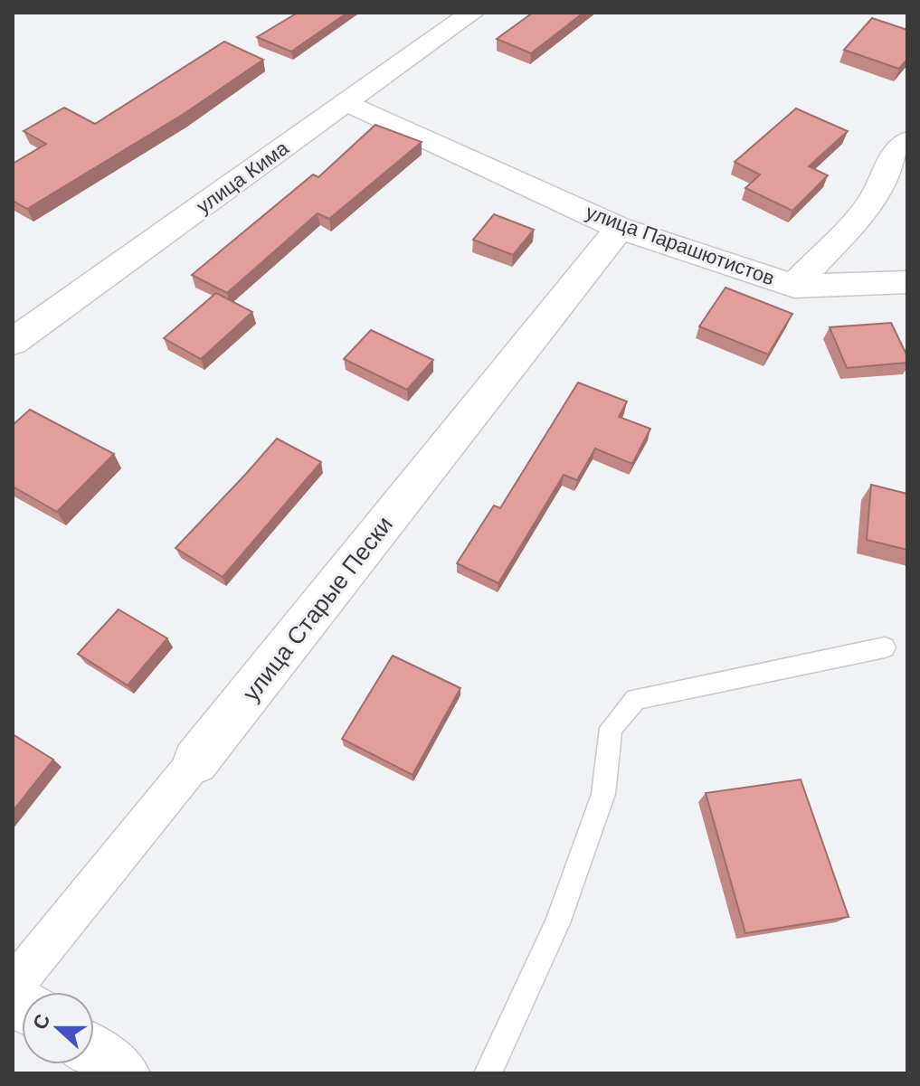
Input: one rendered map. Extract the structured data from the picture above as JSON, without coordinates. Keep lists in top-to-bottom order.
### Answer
{
  "streets": {
    "street": ["улица Кима", "улица Парашютистов", "улица Старые Пески"]
  },
  "crossings": [
    ["улица Кима", "улица Парашютистов"],
    ["улица Парашютистов", "улица Старые Пески"]
  ],
  "north": "left"
}
